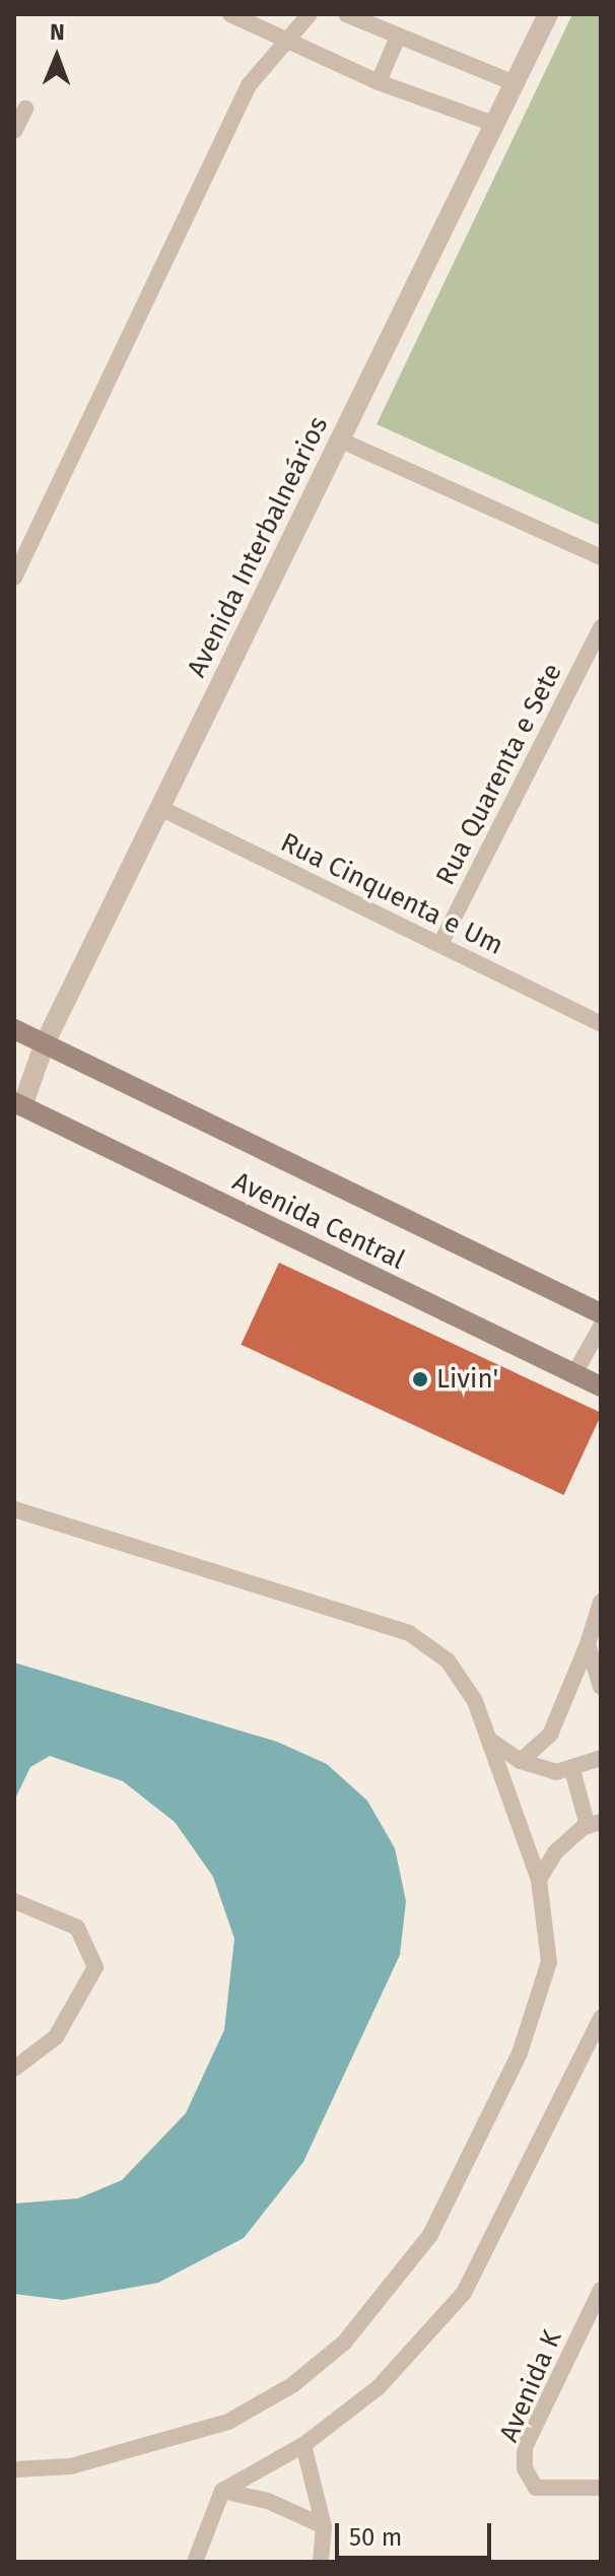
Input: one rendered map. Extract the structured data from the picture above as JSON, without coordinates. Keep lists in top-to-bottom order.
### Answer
{
  "streets": {
    "main road": ["Avenida Central"],
    "street": [
      "Avenida Interbalneários",
      "Rua Quarenta e Sete",
      "Rua Cinquenta e Um",
      "Avenida K"
    ]
  },
  "crossings": [
    ["Avenida Interbalneários", "Rua Cinquenta e Um"],
    ["Avenida Interbalneários", "Avenida Central"],
    ["Rua Quarenta e Sete", "Rua Cinquenta e Um"]
  ],
  "places": ["Livin'"],
  "scale_bar": "50 m",
  "north": "top"
}
